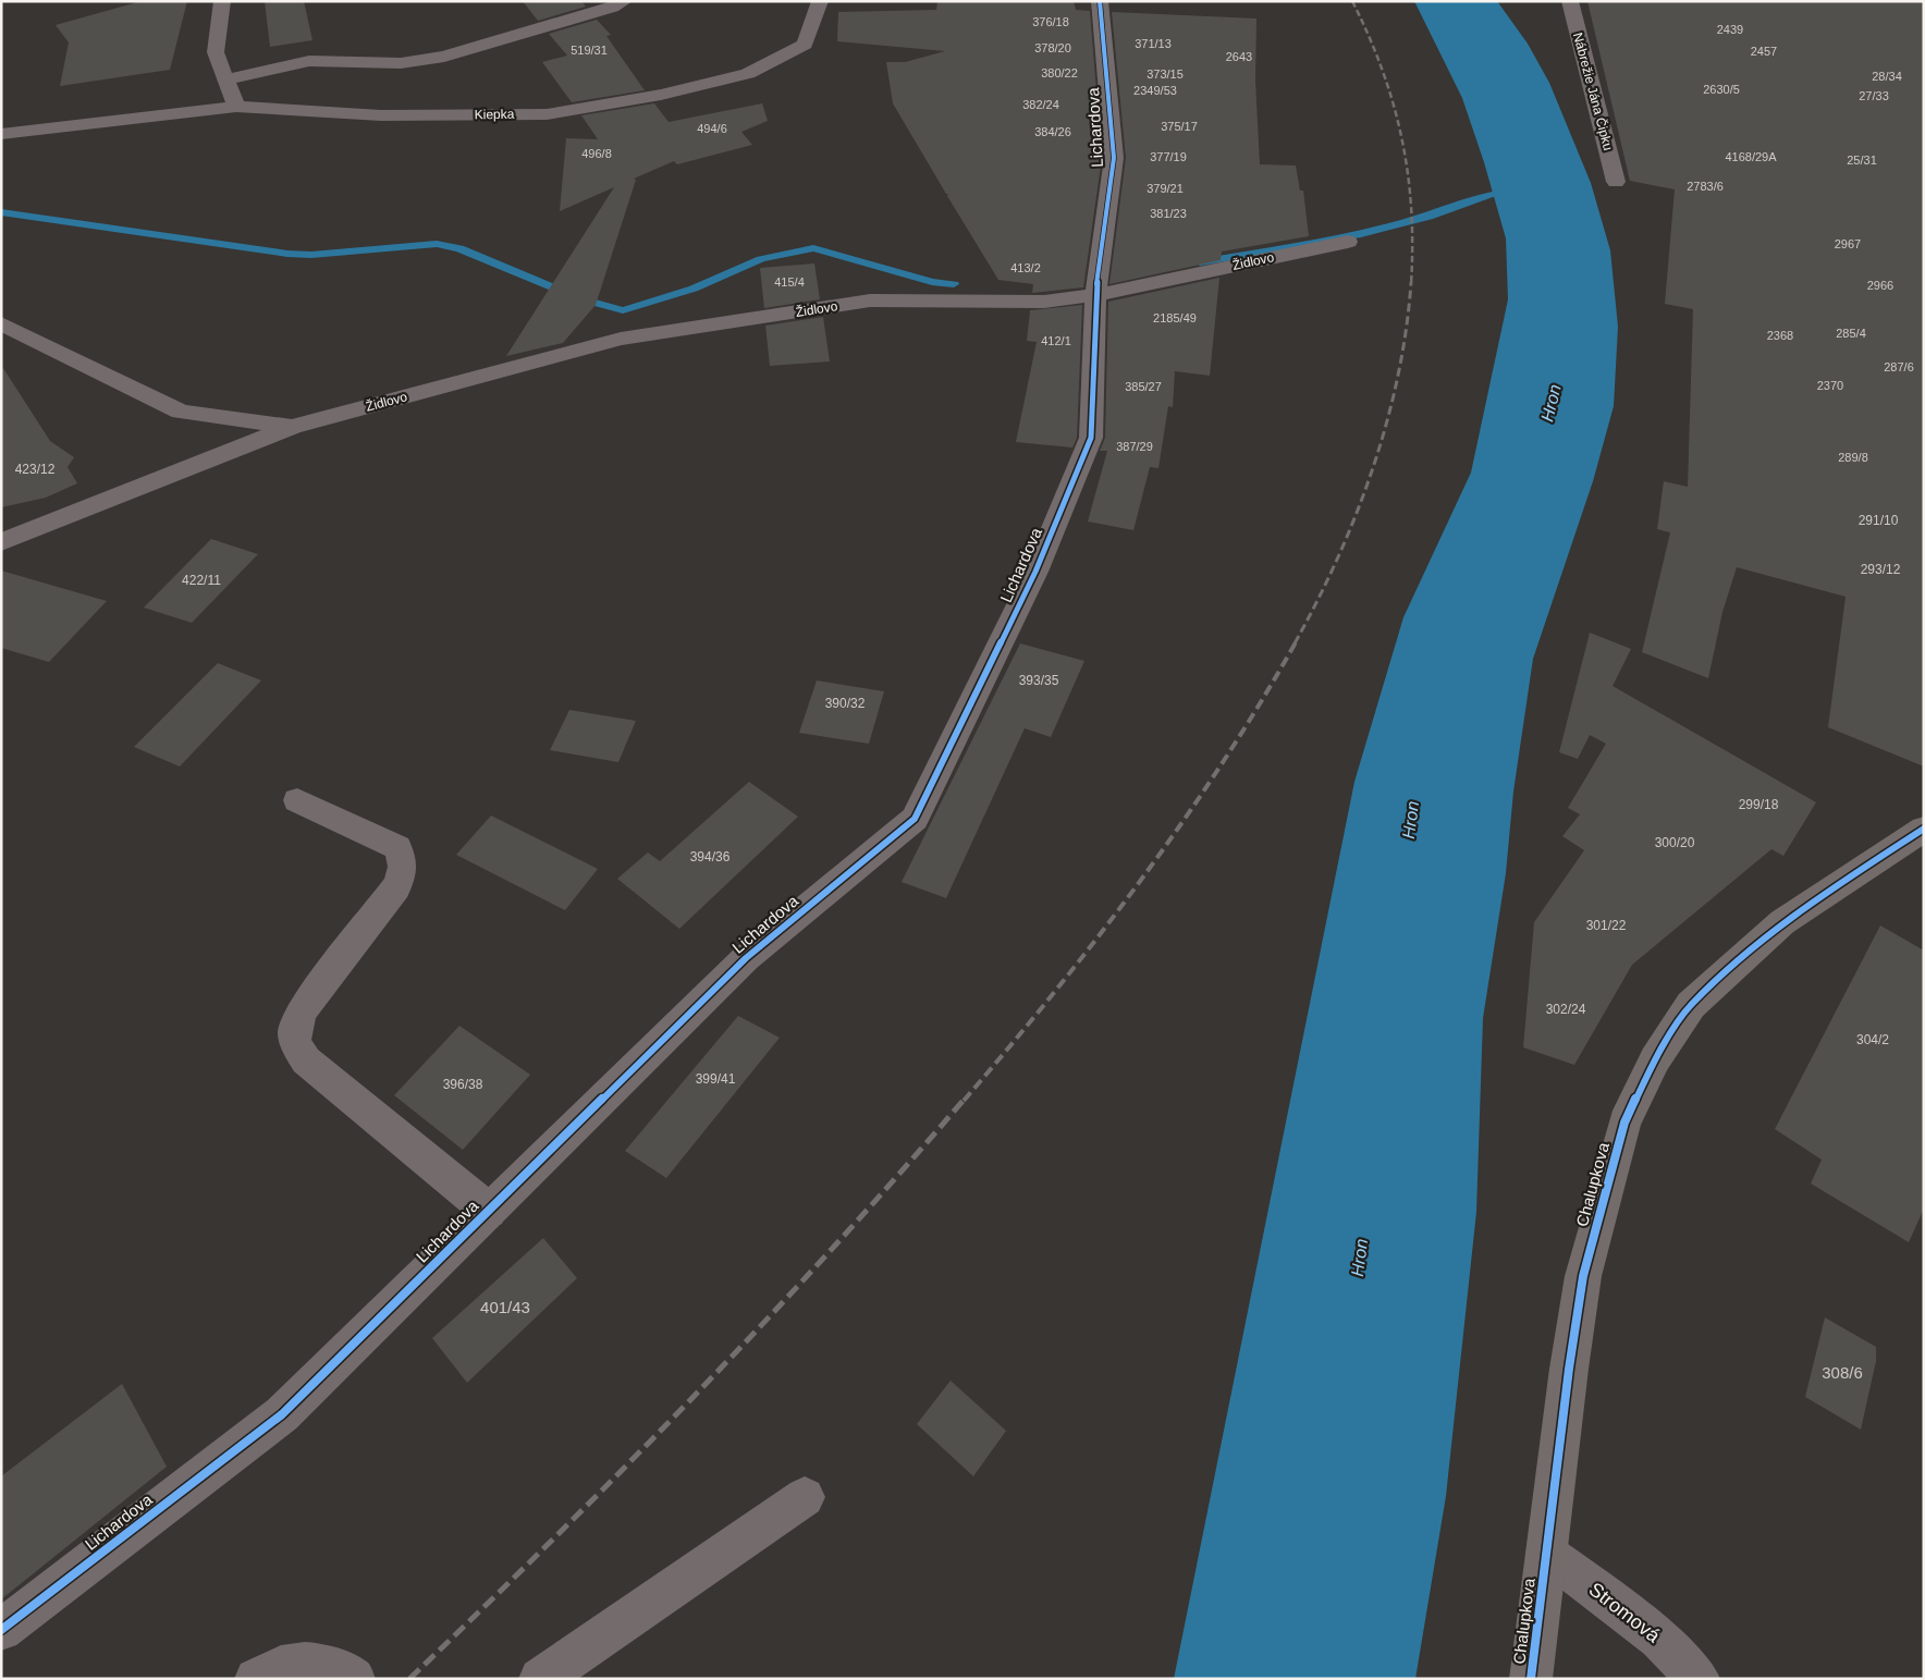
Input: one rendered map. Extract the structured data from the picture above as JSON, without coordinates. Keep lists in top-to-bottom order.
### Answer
{
  "streets": {
    "main road": ["Chalupkova"],
    "street": [
      "Nábrežie Jána Čipku",
      "Kiepka",
      "Lichardova",
      "Židlovo",
      "Stromová"
    ]
  },
  "crossings": [
    ["Lichardova", "Židlovo"],
    ["Chalupkova", "Stromová"]
  ],
  "water": ["Hron"],
  "house_numbers": [
    "376/18",
    "2439",
    "371/13",
    "378/20",
    "519/31",
    "2457",
    "2643",
    "380/22",
    "373/15",
    "28/34",
    "2630/5",
    "2349/53",
    "27/33",
    "382/24",
    "375/17",
    "494/6",
    "384/26",
    "496/8",
    "377/19",
    "4168/29A",
    "25/31",
    "2783/6",
    "379/21",
    "381/23",
    "2967",
    "413/2",
    "415/4",
    "2966",
    "2185/49",
    "285/4",
    "2368",
    "412/1",
    "287/6",
    "2370",
    "385/27",
    "387/29",
    "289/8",
    "423/12",
    "291/10",
    "293/12",
    "422/11",
    "393/35",
    "390/32",
    "299/18",
    "300/20",
    "394/36",
    "301/22",
    "302/24",
    "304/2",
    "399/41",
    "396/38",
    "401/43",
    "308/6"
  ]
}
